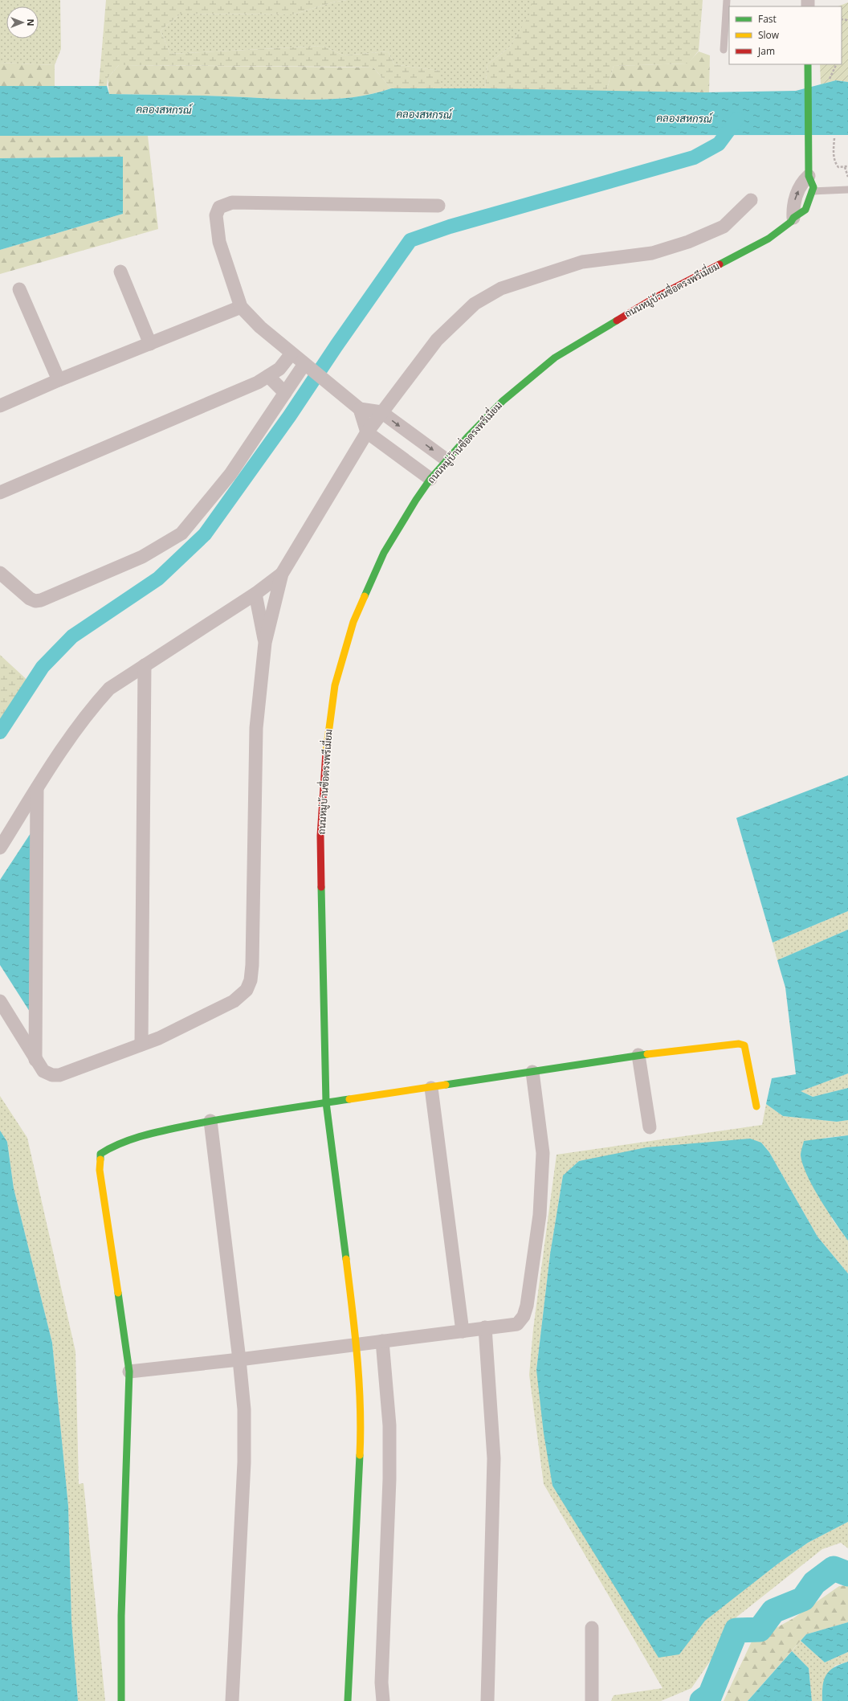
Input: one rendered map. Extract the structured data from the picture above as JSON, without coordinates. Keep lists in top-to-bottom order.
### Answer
{
  "streets": {
    "street": ["ถนนหมู่บ้านซื่อตรงพรีเมี่ยม"]
  },
  "water": ["คลองสหกรณ์"],
  "legend": ["Fast", "Slow", "Jam"],
  "north": "right"
}
